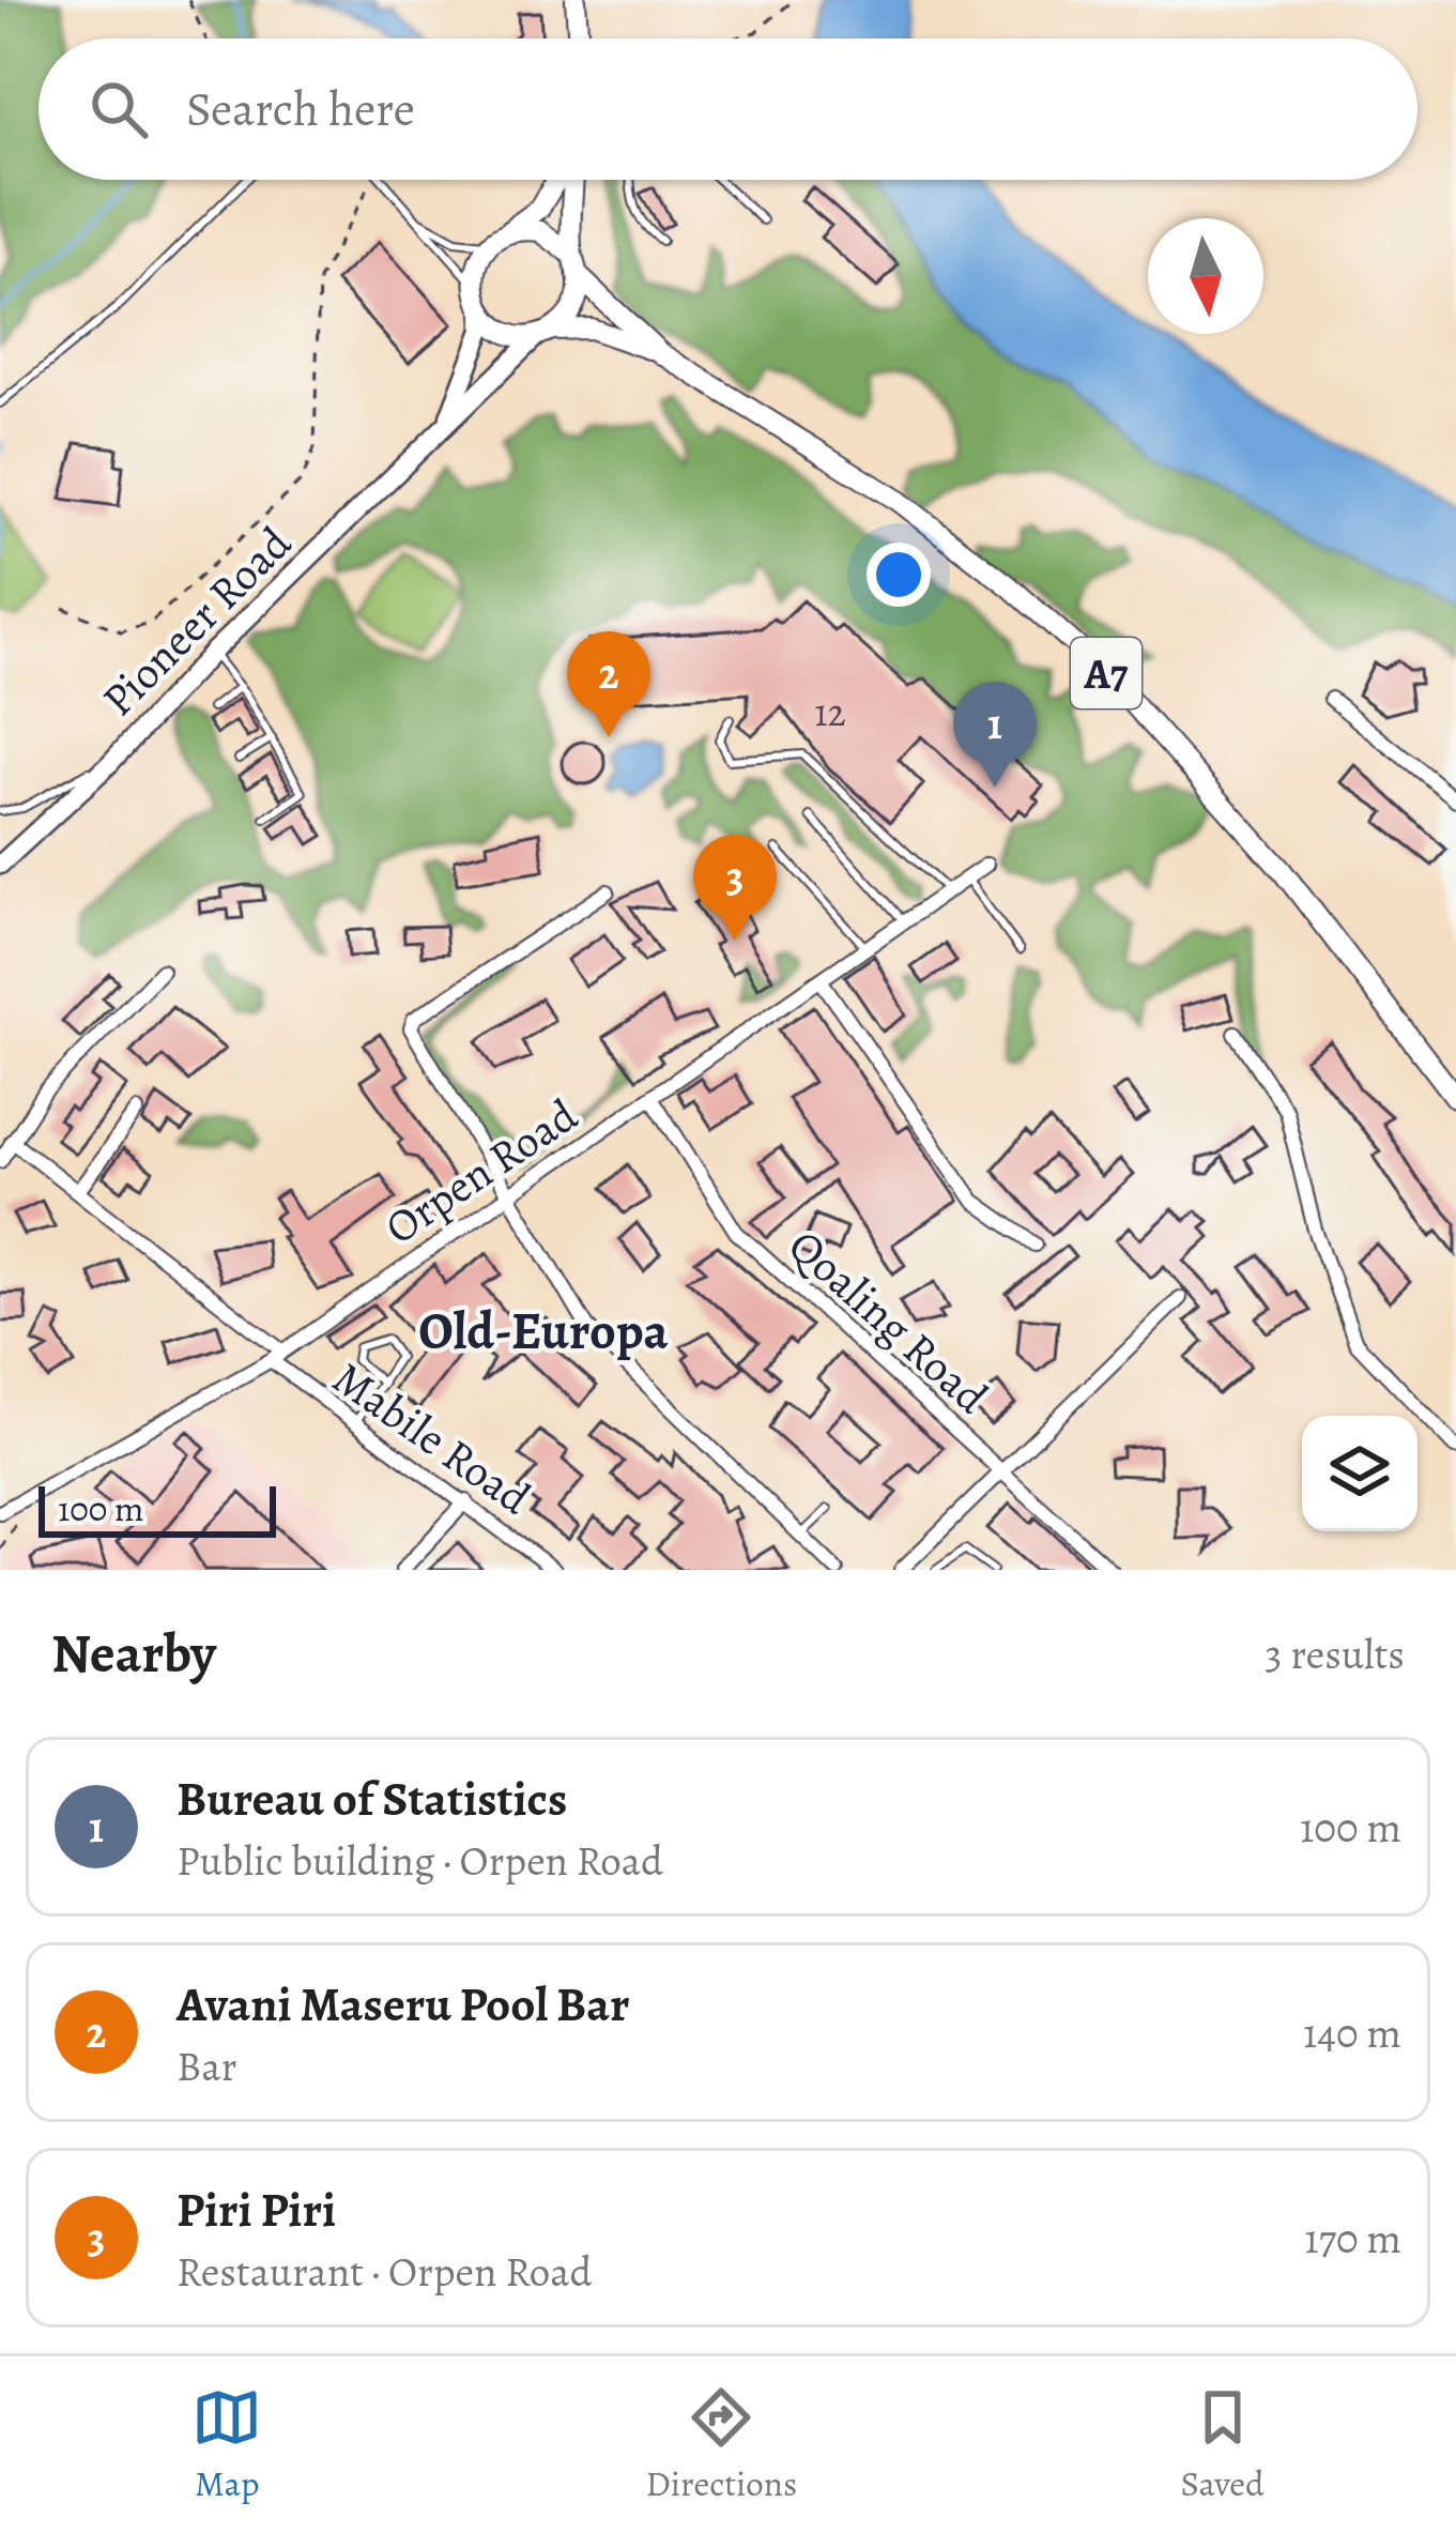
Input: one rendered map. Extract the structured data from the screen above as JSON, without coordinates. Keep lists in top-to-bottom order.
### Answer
{
  "streets": {
    "main road": ["Pioneer Road", "A7"],
    "street": ["Orpen Road", "Qoaling Road", "Mabile Road"]
  },
  "crossings": [
    ["Pioneer Road", "A7"],
    ["Orpen Road", "Qoaling Road"],
    ["Orpen Road", "Mabile Road"]
  ],
  "districts": ["Old-Europa"],
  "house_numbers": ["12"],
  "scale_bar": "100 m",
  "north": "bottom",
  "page": {
    "search": "Search here",
    "pins": ["2", "1", "3"],
    "scale": "100 m",
    "heading": ["Nearby", "3 results"],
    "list": [
      {
        "mark": "1",
        "name": "Bureau of Statistics",
        "note": "Public building · Orpen Road",
        "value": "100 m"
      },
      {
        "mark": "2",
        "name": "Avani Maseru Pool Bar",
        "note": "Bar",
        "value": "140 m"
      },
      {
        "mark": "3",
        "name": "Piri Piri",
        "note": "Restaurant · Orpen Road",
        "value": "170 m"
      }
    ],
    "nav": ["Map", "Directions", "Saved"]
  }
}
